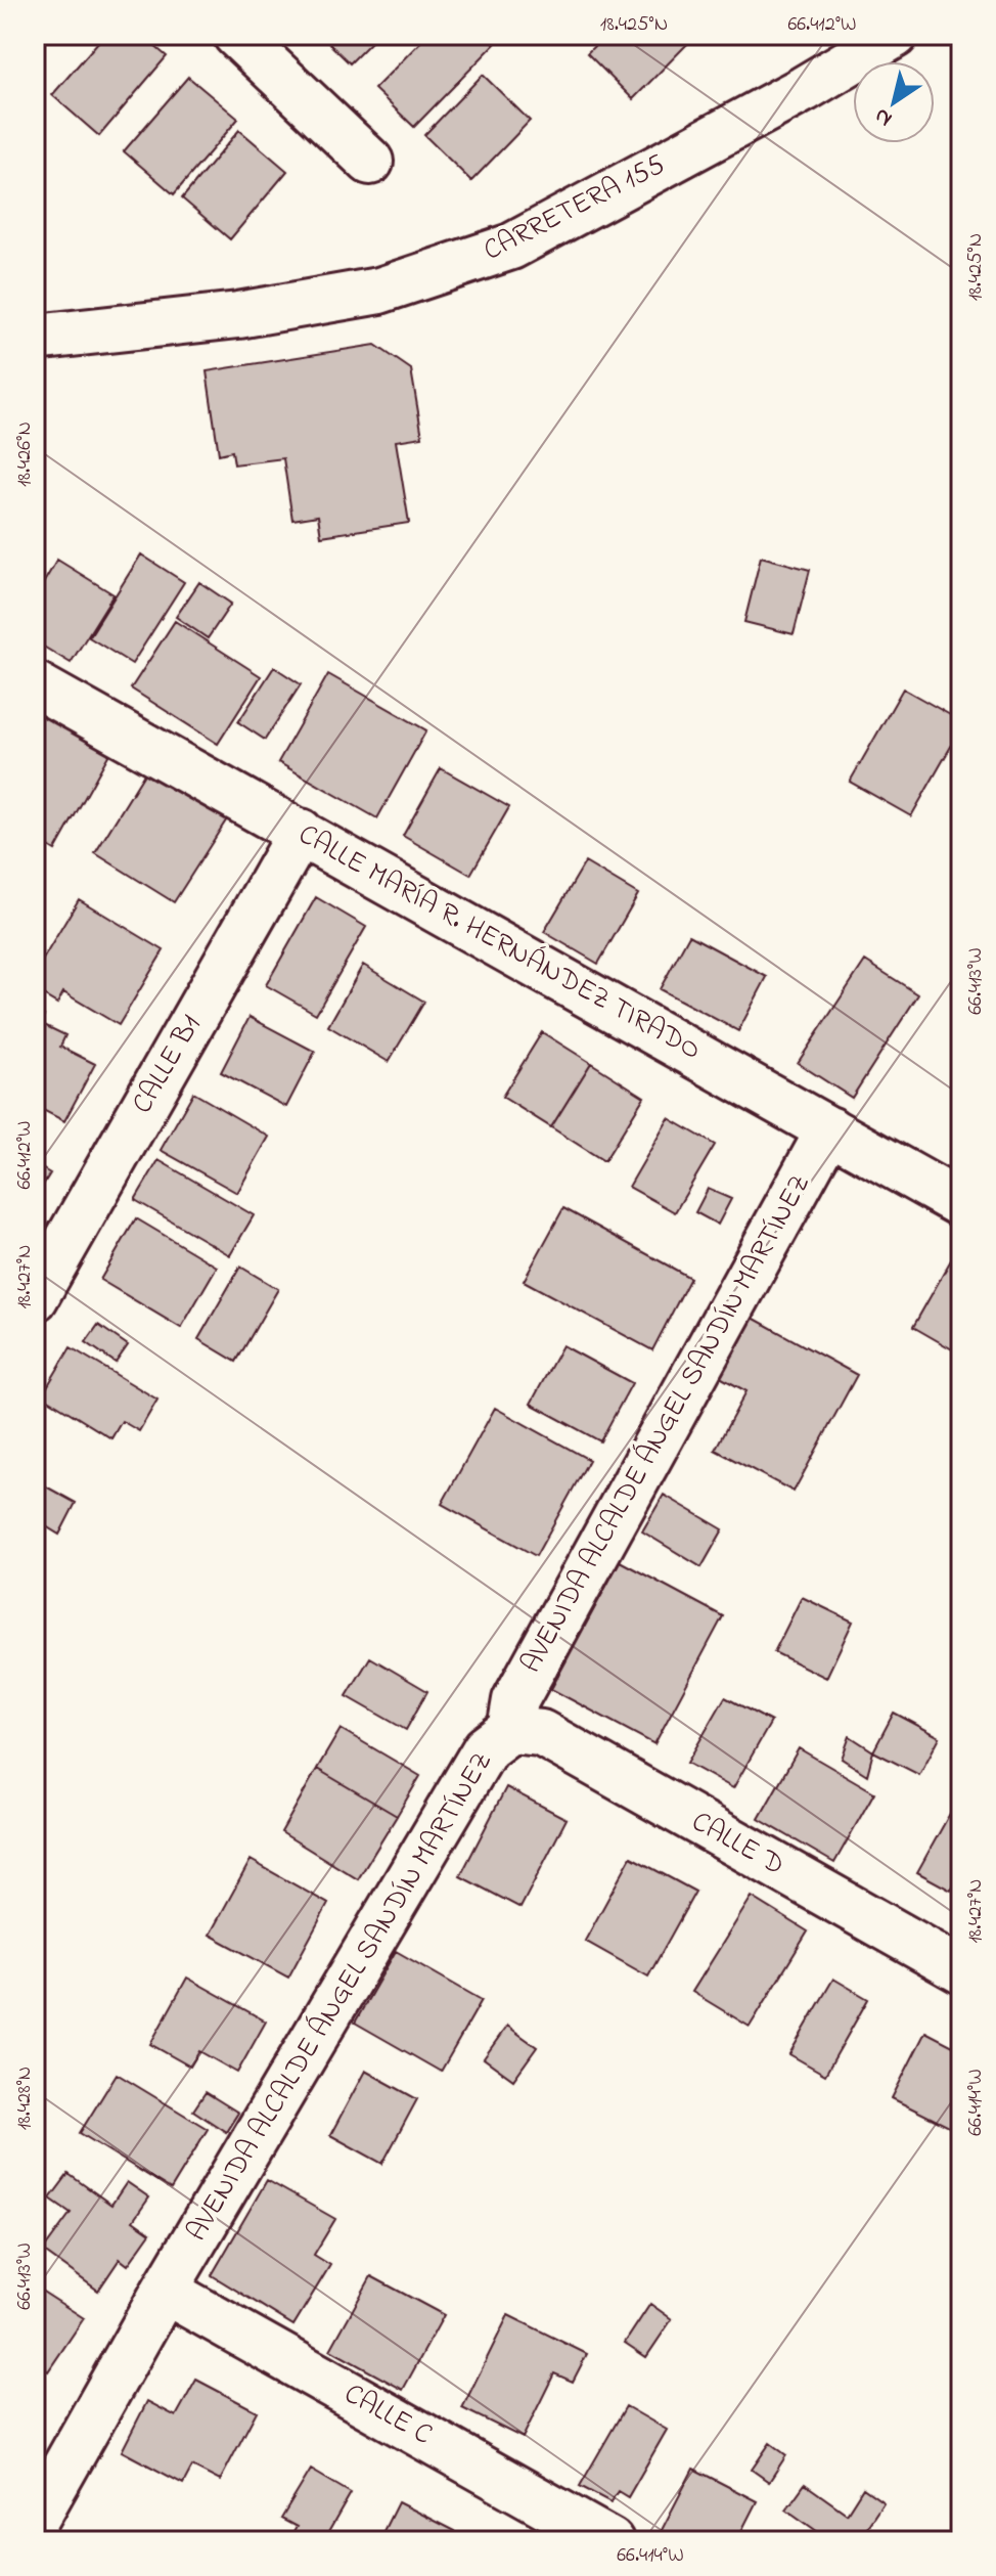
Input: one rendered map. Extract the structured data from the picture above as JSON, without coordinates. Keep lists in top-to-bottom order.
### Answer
{
  "streets": {
    "street": [
      "CARRETERA 155",
      "CALLE MARÍA R. HERNÁNDEZ TIRADO",
      "CALLE B1",
      "AVENIDA ALCALDE ÁNGEL SANDÍN MARTÍNEZ",
      "CALLE D",
      "CALLE C"
    ]
  },
  "crossings": [
    ["CALLE MARÍA R. HERNÁNDEZ TIRADO", "CALLE B1"],
    ["CALLE MARÍA R. HERNÁNDEZ TIRADO", "AVENIDA ALCALDE ÁNGEL SANDÍN MARTÍNEZ"],
    ["AVENIDA ALCALDE ÁNGEL SANDÍN MARTÍNEZ", "CALLE D"],
    ["AVENIDA ALCALDE ÁNGEL SANDÍN MARTÍNEZ", "CALLE C"]
  ],
  "north": "bottom left",
  "coordinates": [
    "18.425°N",
    "66.412°W",
    "18.426°N",
    "66.413°W",
    "18.427°N",
    "18.428°N",
    "66.414°W"
  ]
}
